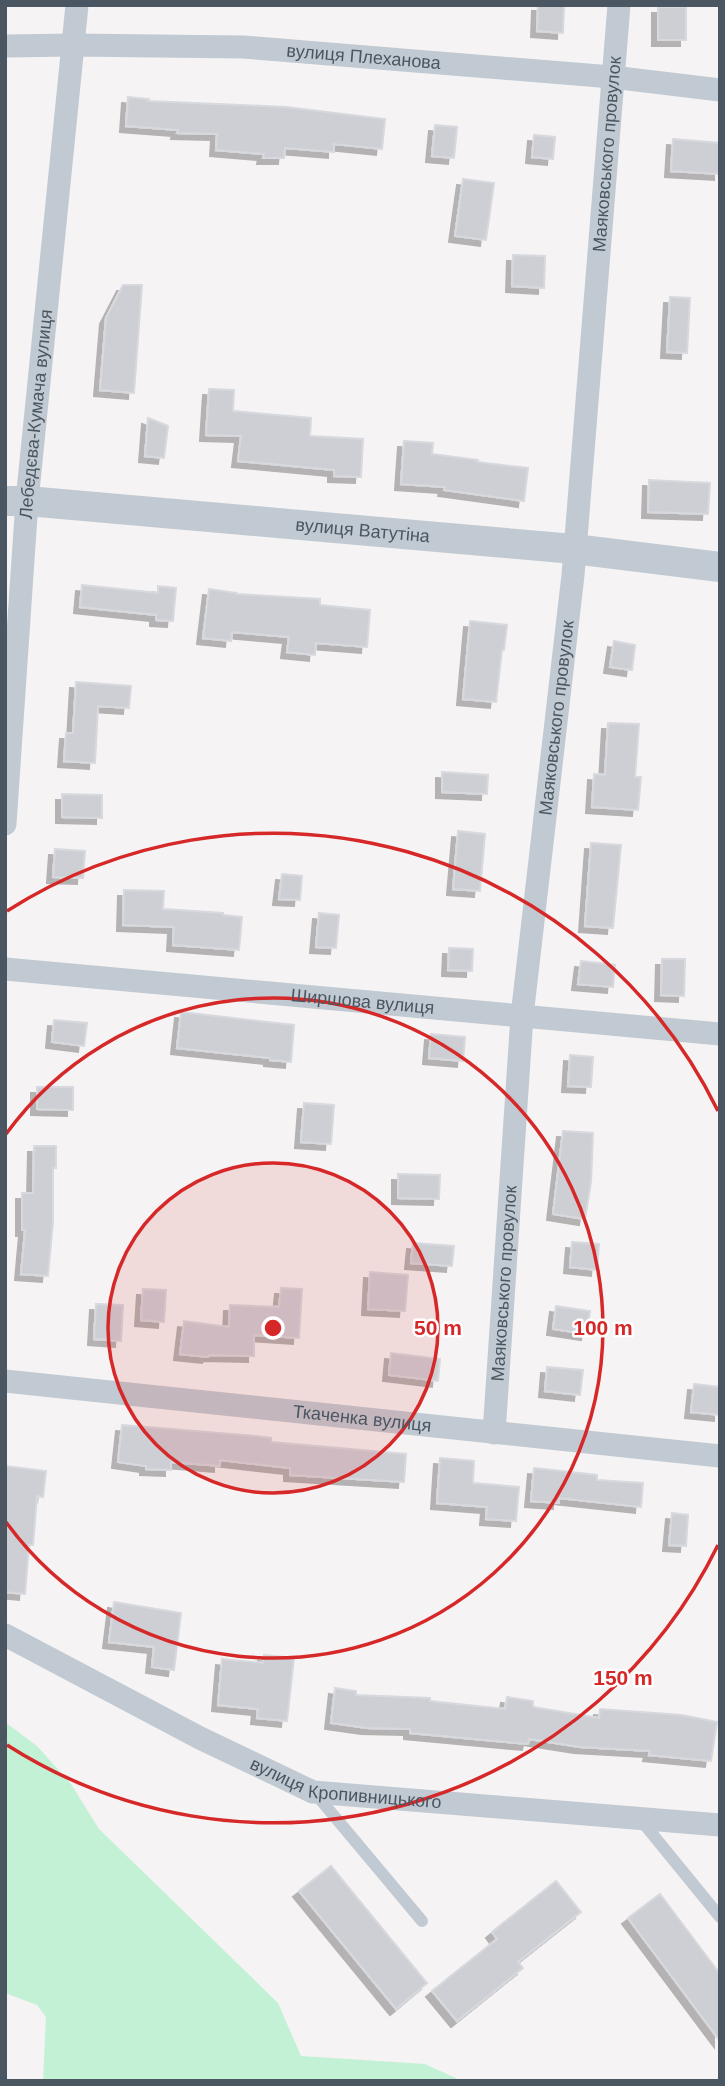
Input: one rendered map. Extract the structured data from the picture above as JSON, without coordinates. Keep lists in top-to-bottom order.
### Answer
{
  "streets": {
    "street": [
      "вулиця Плеханова",
      "Маяковського провулок",
      "Лебедєва-Кумача вулиця",
      "вулиця Ватутіна",
      "Ширшова вулиця",
      "Ткаченка вулиця",
      "вулиця Кропивницького"
    ]
  },
  "crossings": [
    ["вулиця Плеханова", "Маяковського провулок"],
    ["вулиця Плеханова", "Лебедєва-Кумача вулиця"],
    ["Маяковського провулок", "вулиця Ватутіна"],
    ["Маяковського провулок", "Ширшова вулиця"],
    ["Маяковського провулок", "Ткаченка вулиця"],
    ["Лебедєва-Кумача вулиця", "вулиця Ватутіна"]
  ],
  "rings": ["50 m", "100 m", "150 m"]
}
